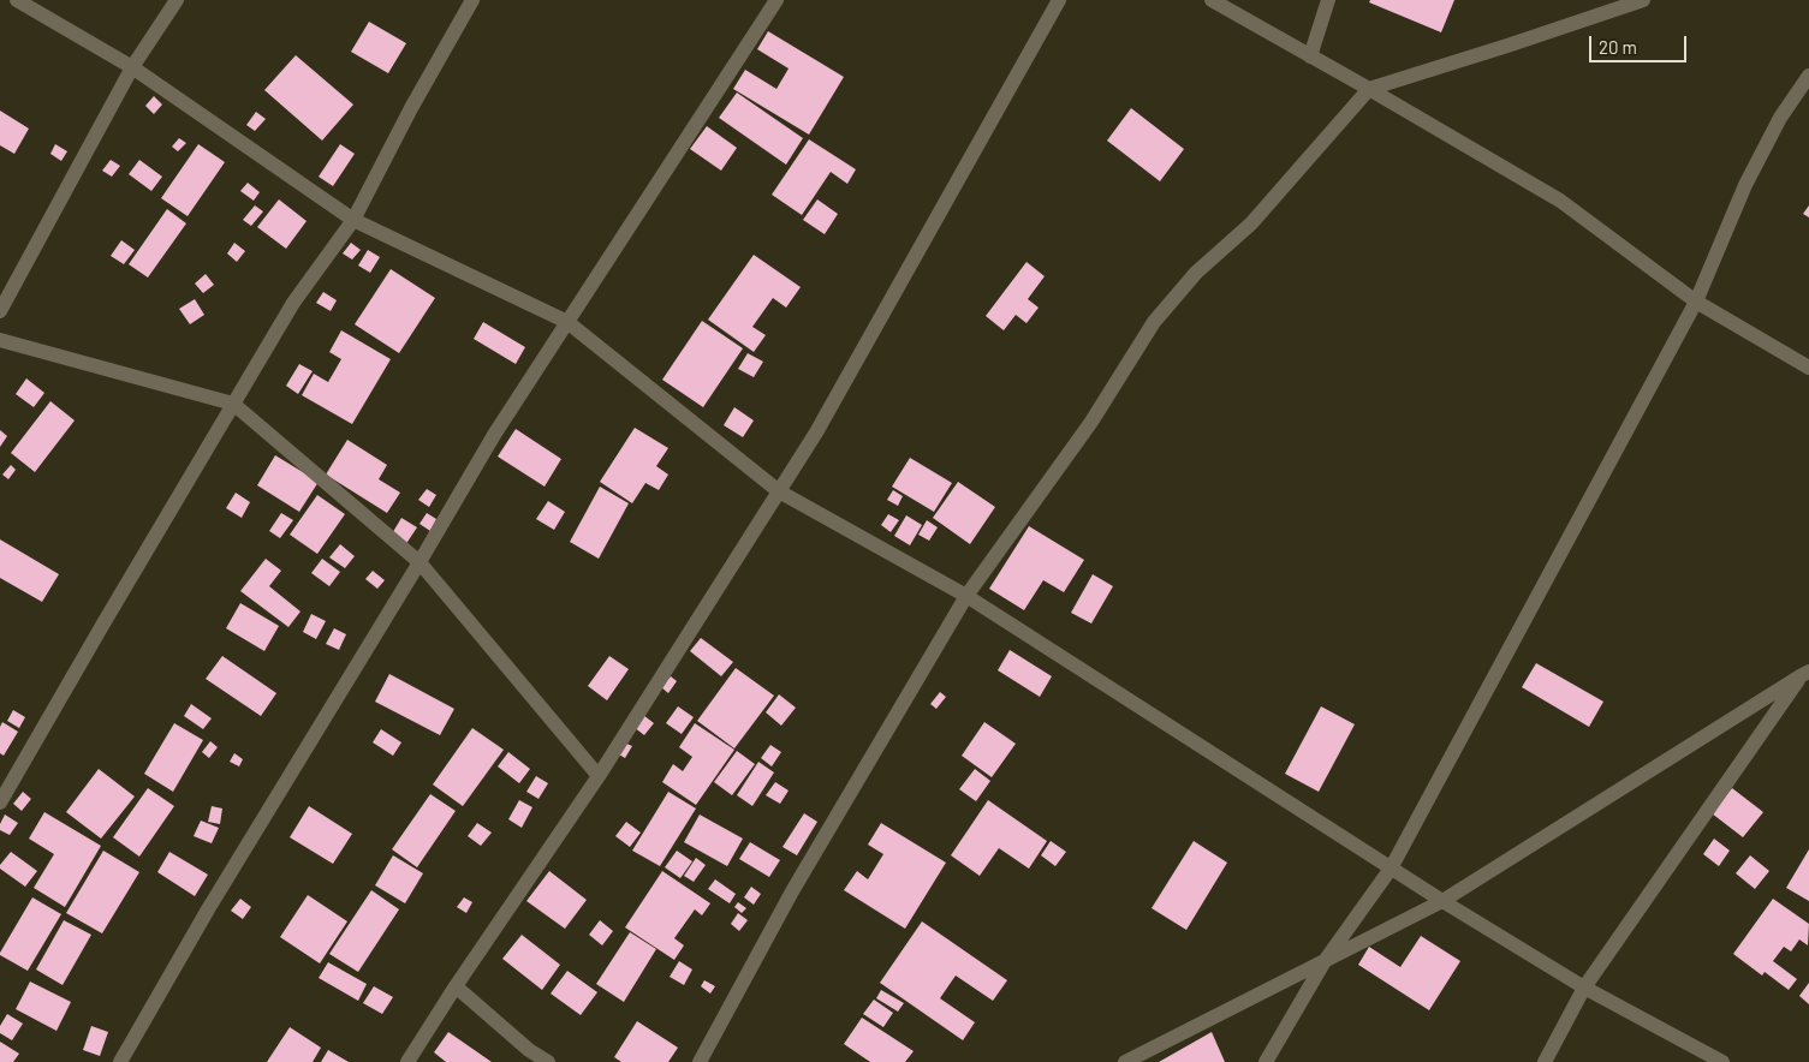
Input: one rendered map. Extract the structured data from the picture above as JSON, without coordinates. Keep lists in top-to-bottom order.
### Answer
{
  "scale_bar": "20 m"
}
